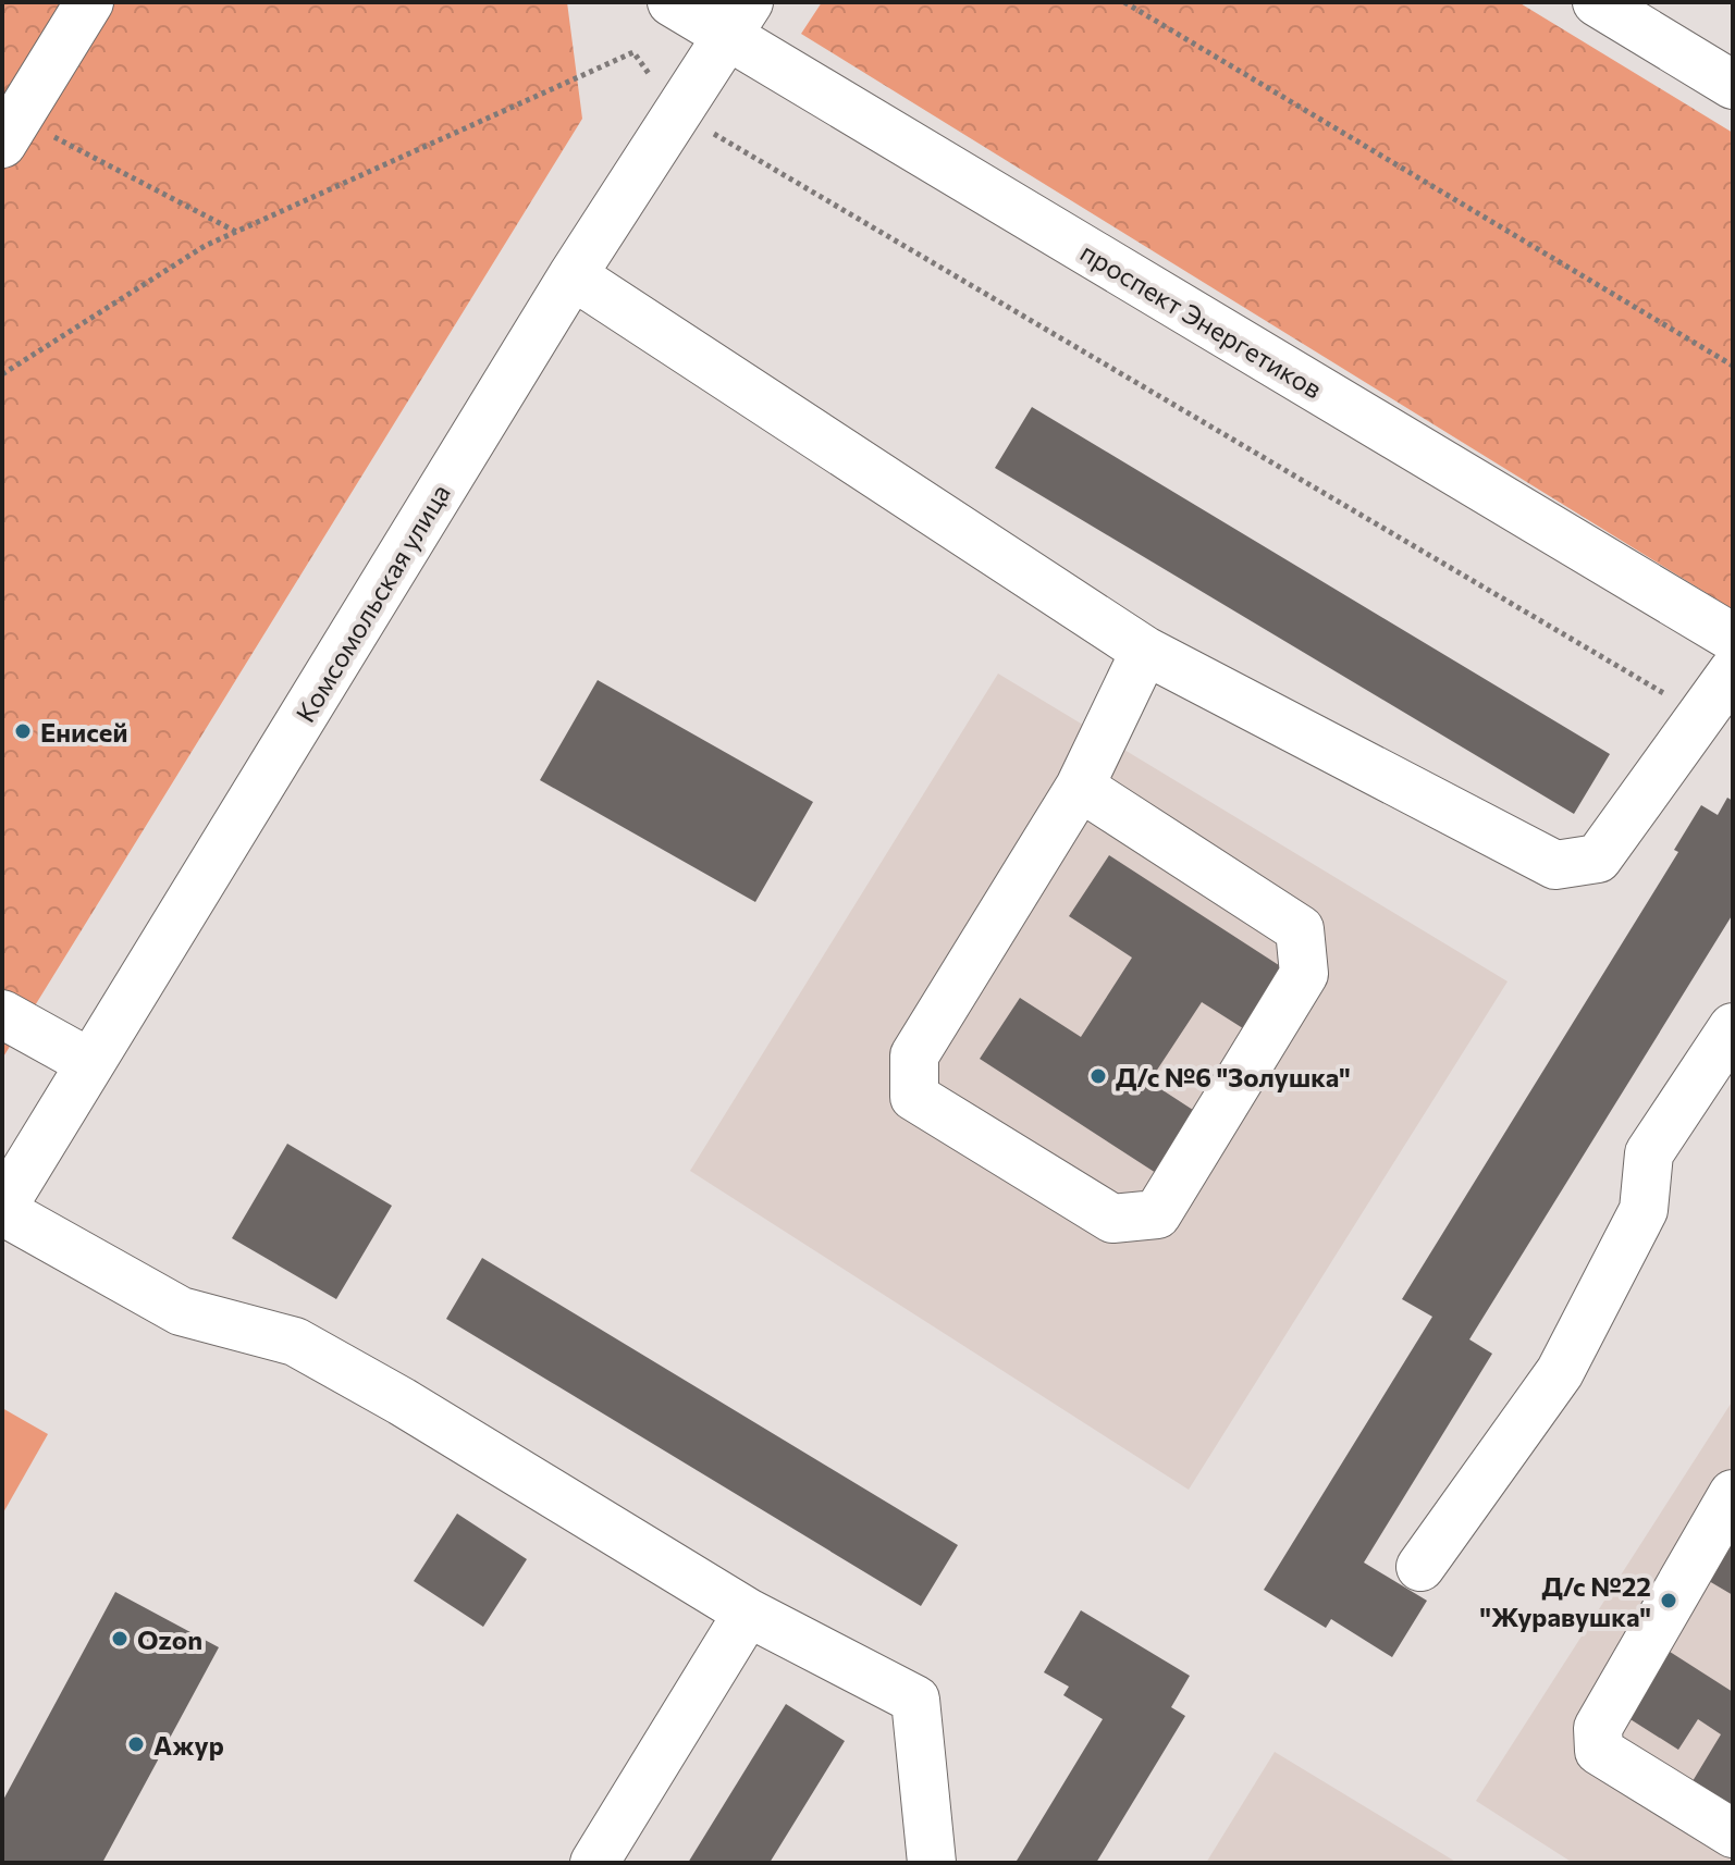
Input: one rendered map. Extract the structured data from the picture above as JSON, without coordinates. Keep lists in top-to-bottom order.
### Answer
{
  "streets": {
    "street": ["проспект Энергетиков", "Комсомольская улица"]
  },
  "crossings": [
    ["проспект Энергетиков", "Комсомольская улица"]
  ],
  "places": [
    "Енисей",
    "Д/с №6 \"Золушка\"",
    "Д/с №22 \"Журавушка\"",
    "Ozon",
    "Ажур"
  ]
}
